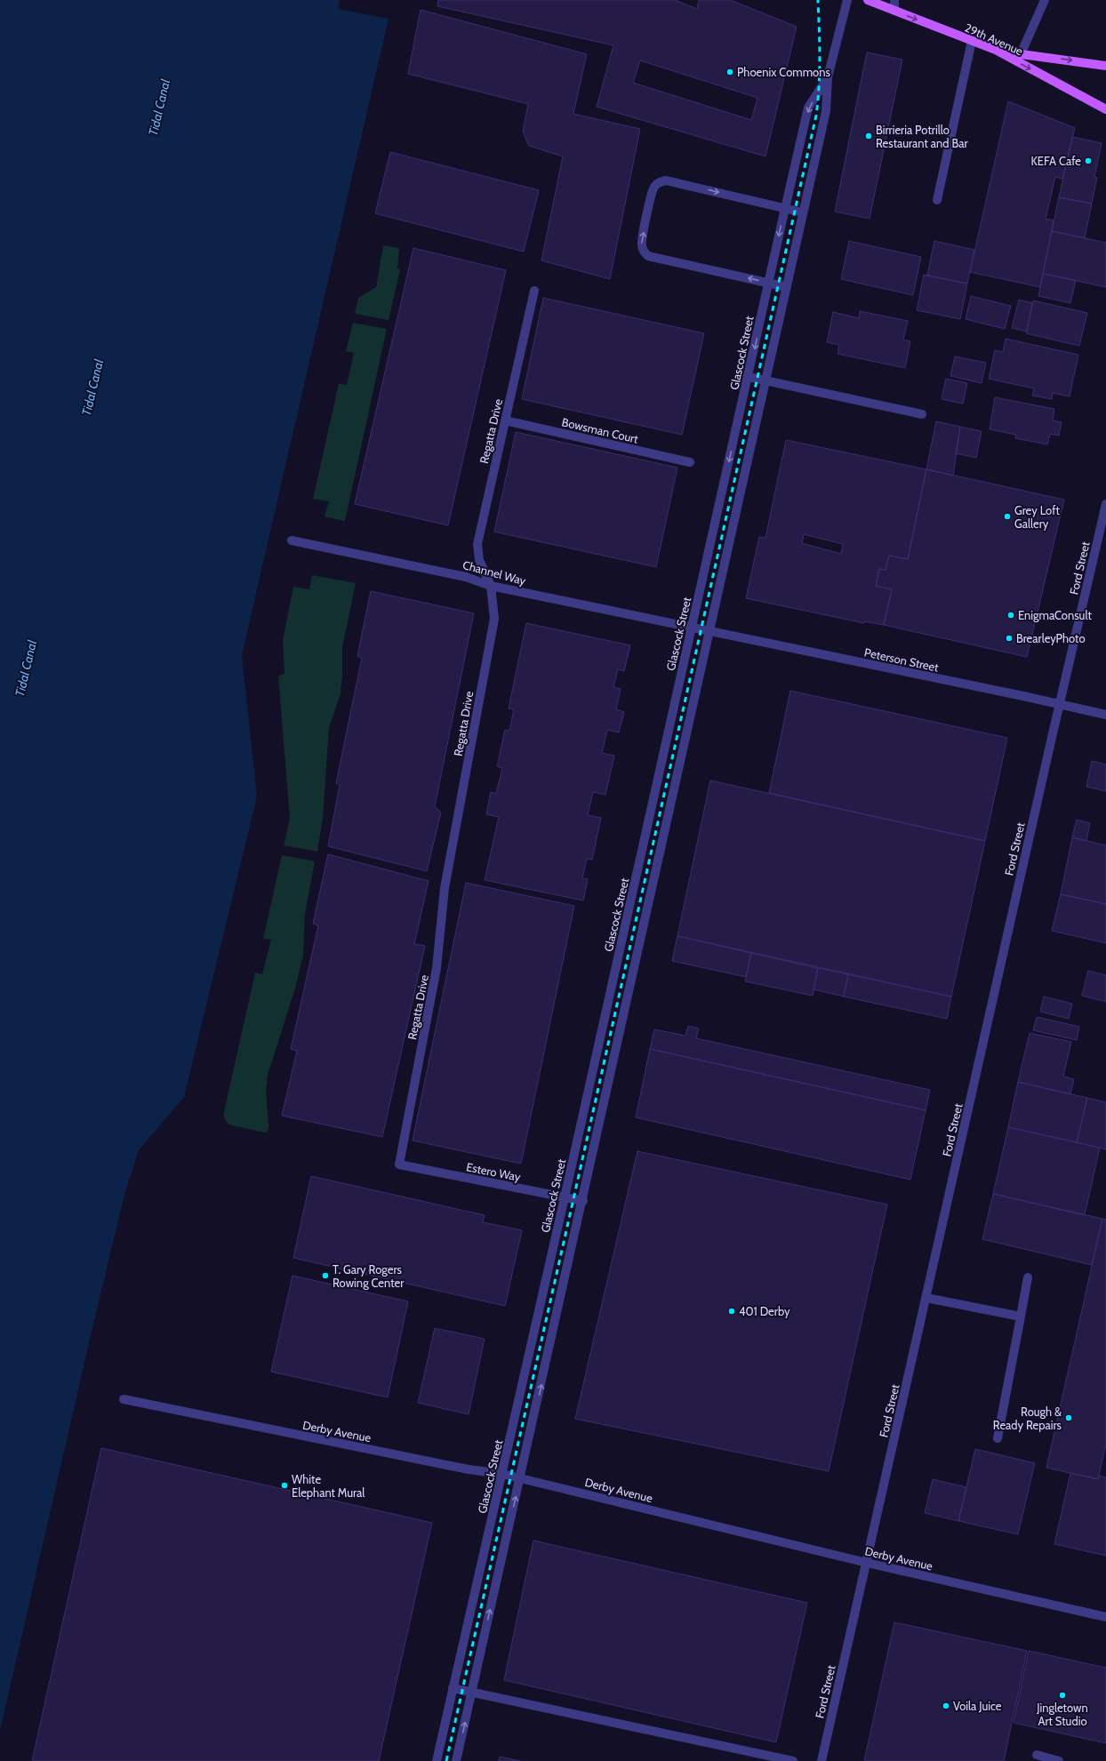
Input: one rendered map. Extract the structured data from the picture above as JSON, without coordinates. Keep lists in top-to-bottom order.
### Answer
{
  "streets": {
    "main road": ["29th Avenue"],
    "street": [
      "Glascock Street",
      "Bowsman Court",
      "Regatta Drive",
      "Ford Street",
      "Channel Way",
      "Peterson Street",
      "Estero Way",
      "Derby Avenue"
    ]
  },
  "crossings": [
    ["Glascock Street", "Channel Way"],
    ["Glascock Street", "Peterson Street"],
    ["Glascock Street", "Estero Way"],
    ["Glascock Street", "Derby Avenue"],
    ["Bowsman Court", "Regatta Drive"],
    ["Regatta Drive", "Channel Way"],
    ["Regatta Drive", "Estero Way"],
    ["Ford Street", "Peterson Street"],
    ["Ford Street", "Derby Avenue"],
    ["Channel Way", "Peterson Street"]
  ],
  "water": ["Tidal Canal"],
  "places": [
    "Phoenix Commons",
    "Birrieria Potrillo Restaurant and Bar",
    "KEFA Cafe",
    "Grey Loft Gallery",
    "EnigmaConsult",
    "BrearleyPhoto",
    "T. Gary Rogers Rowing Center",
    "401 Derby",
    "Rough & Ready Repairs",
    "White Elephant Mural",
    "Jingletown Art Studio",
    "Voila Juice"
  ]
}
